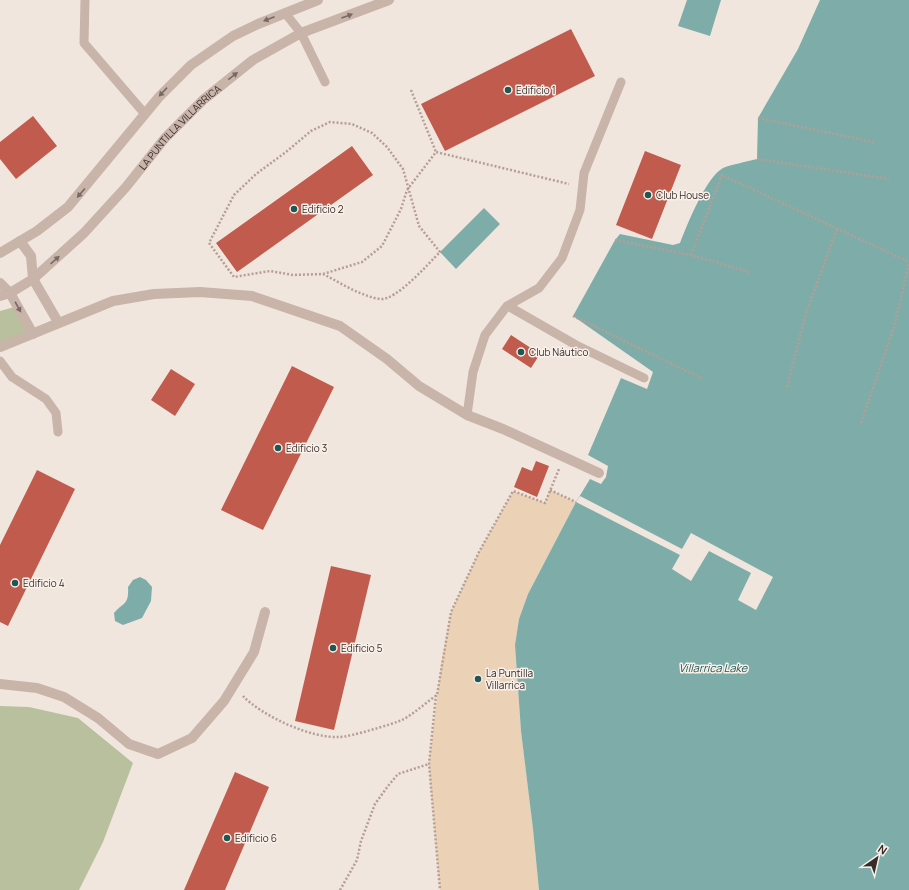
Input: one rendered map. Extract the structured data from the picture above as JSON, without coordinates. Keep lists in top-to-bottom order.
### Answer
{
  "streets": {
    "street": ["LA PUNTILLA VILLARRICA"]
  },
  "water": ["Villarrica Lake"],
  "places": [
    "Edificio 1",
    "Club House",
    "Edificio 2",
    "Club Náutico",
    "Edificio 3",
    "Edificio 4",
    "Edificio 5",
    "La Puntilla Villarrica",
    "Edificio 6"
  ],
  "north": "top right"
}
